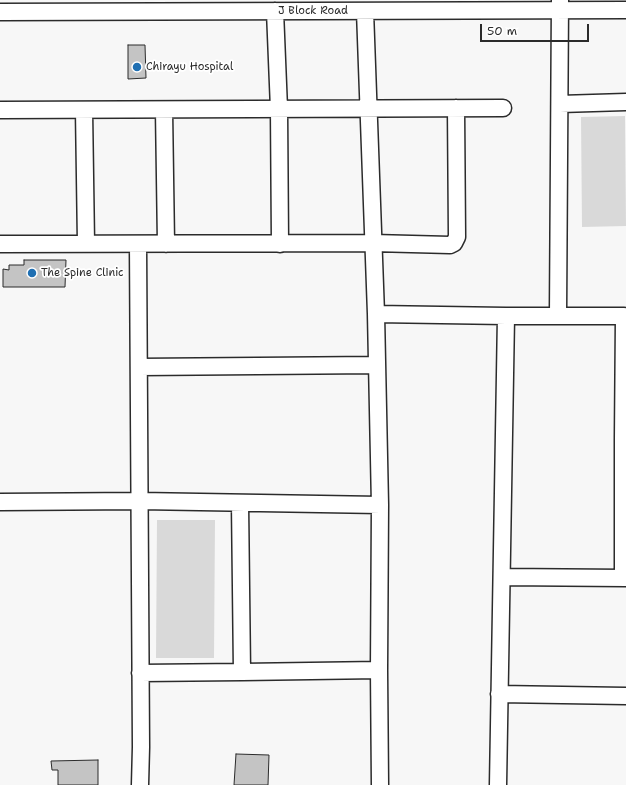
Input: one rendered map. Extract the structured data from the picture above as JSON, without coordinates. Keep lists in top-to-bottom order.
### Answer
{
  "streets": {
    "street": ["J Block Road"]
  },
  "places": ["Chirayu Hospital", "The Spine Clinic"],
  "scale_bar": "50 m"
}
